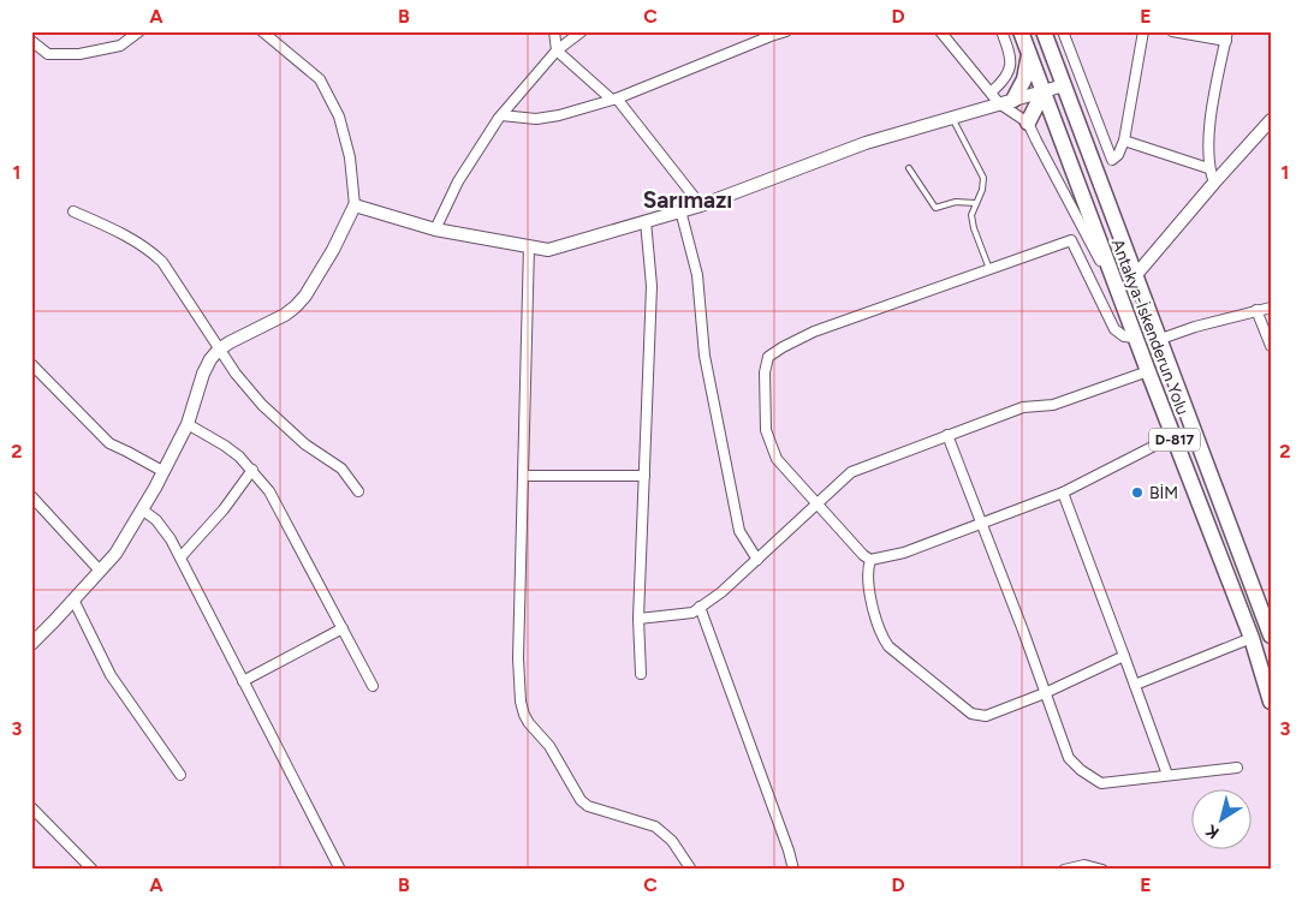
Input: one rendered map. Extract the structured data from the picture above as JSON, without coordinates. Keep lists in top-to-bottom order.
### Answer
{
  "streets": {
    "highway": ["Antakya-İskenderun Yolu", "D-817"]
  },
  "districts": ["Sarımazı"],
  "places": ["BİM"],
  "north": "bottom left",
  "grid": {
    "columns": [
      "A",
      "B",
      "C",
      "D",
      "E"
    ],
    "rows": ["1", "2", "3"]
  }
}
